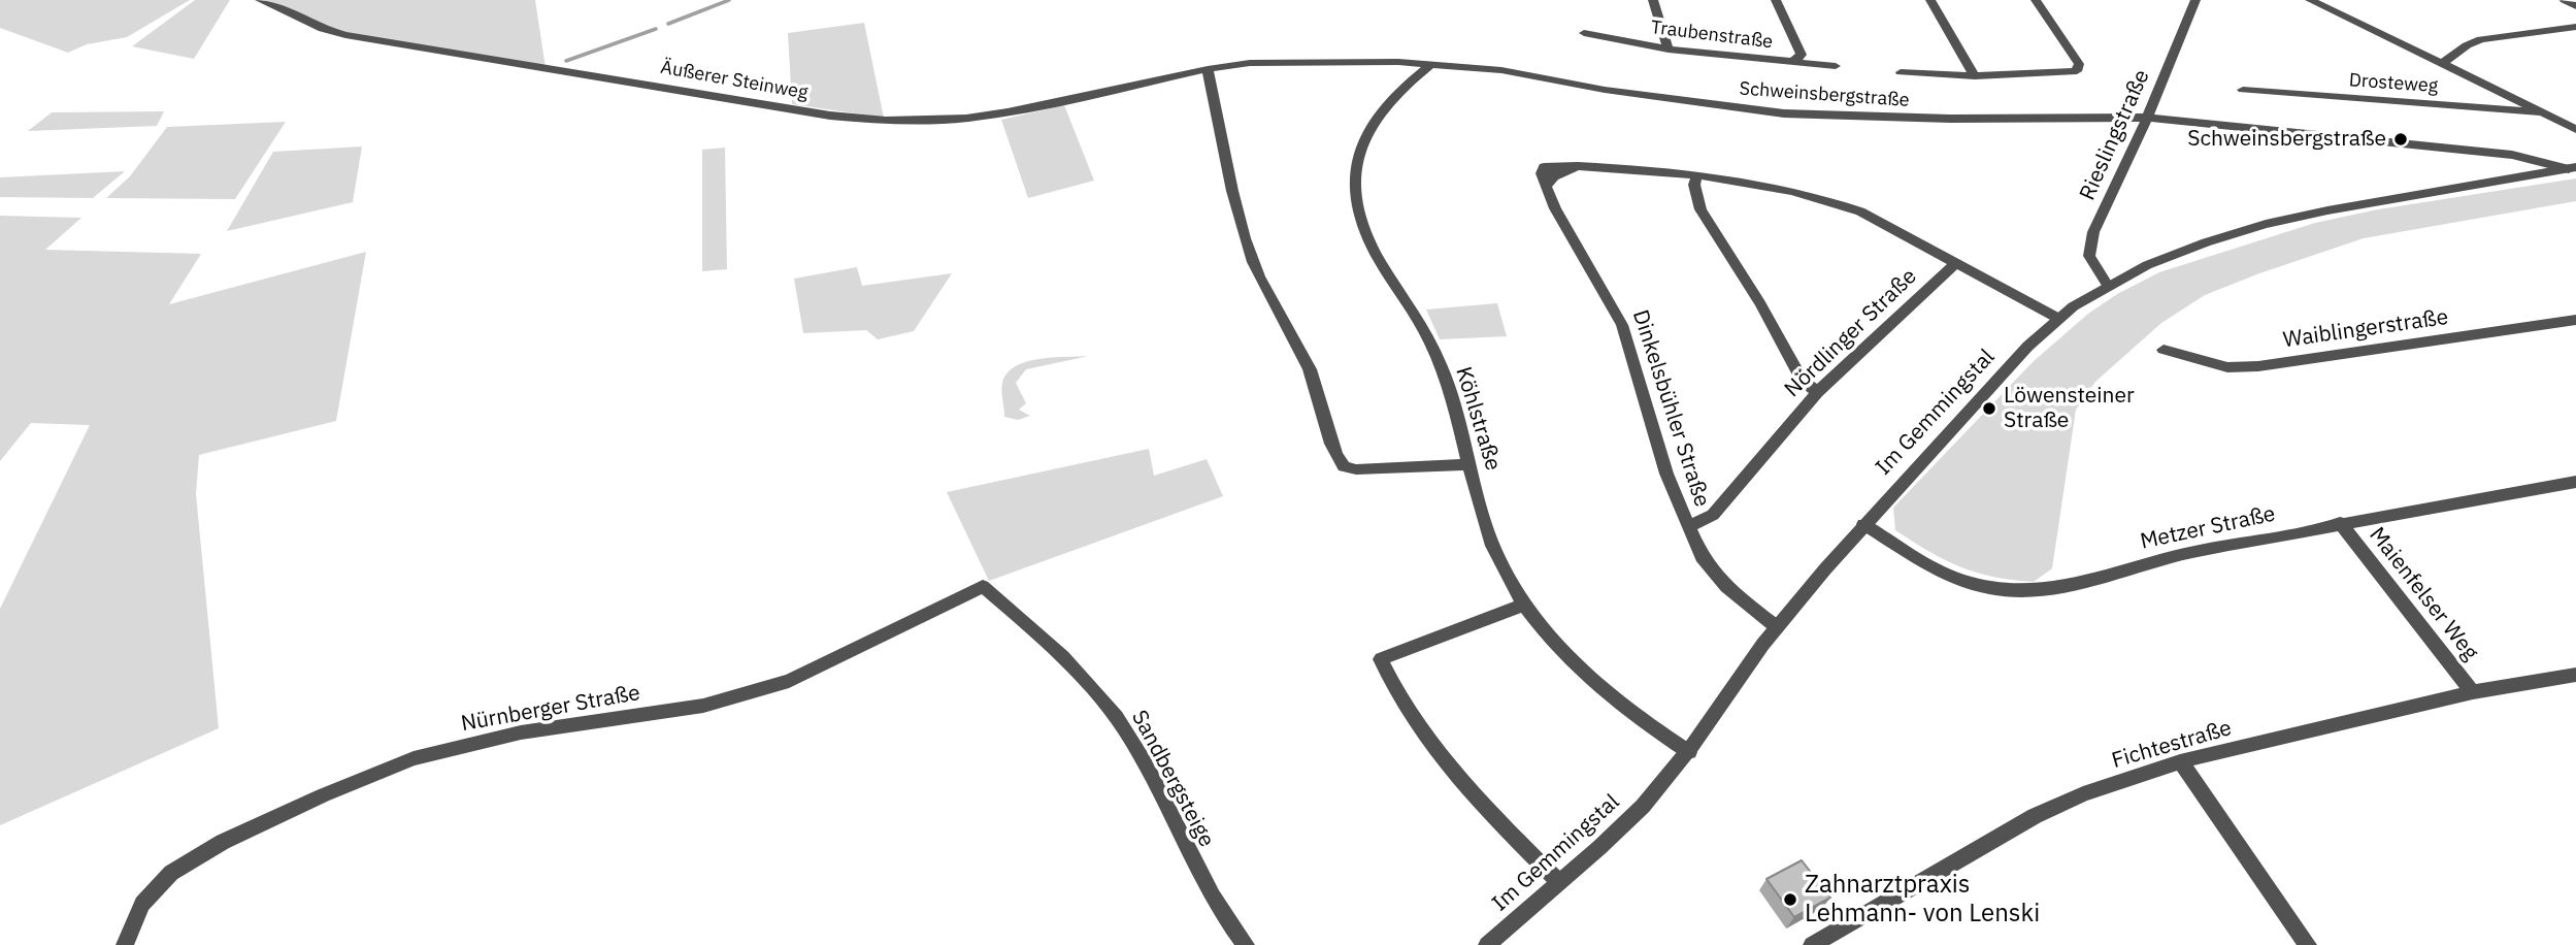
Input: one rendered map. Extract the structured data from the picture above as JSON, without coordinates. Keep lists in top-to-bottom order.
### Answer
{
  "streets": {
    "street": [
      "Traubenstraße",
      "Äußerer Steinweg",
      "Drosteweg",
      "Schweinsbergstraße",
      "Rieslingstraße",
      "Waiblingerstraße",
      "Nördlinger Straße",
      "Dinkelsbühler Straße",
      "Im Gemmingstal",
      "Köhlstraße",
      "Metzer Straße",
      "Maienfelser Weg",
      "Nürnberger Straße",
      "Fichtestraße",
      "Sandbergsteige"
    ]
  },
  "crossings": [
    ["Äußerer Steinweg", "Schweinsbergstraße"],
    ["Schweinsbergstraße", "Rieslingstraße"],
    ["Schweinsbergstraße", "Im Gemmingstal"],
    ["Schweinsbergstraße", "Köhlstraße"],
    ["Rieslingstraße", "Im Gemmingstal"],
    ["Nördlinger Straße", "Dinkelsbühler Straße"],
    ["Dinkelsbühler Straße", "Im Gemmingstal"],
    ["Im Gemmingstal", "Köhlstraße"],
    ["Im Gemmingstal", "Metzer Straße"],
    ["Metzer Straße", "Maienfelser Weg"],
    ["Maienfelser Weg", "Fichtestraße"],
    ["Nürnberger Straße", "Sandbergsteige"]
  ],
  "places": ["Schweinsbergstraße", "Löwensteiner Straße", "Zahnarztpraxis Lehmann- von Lenski"]
}
